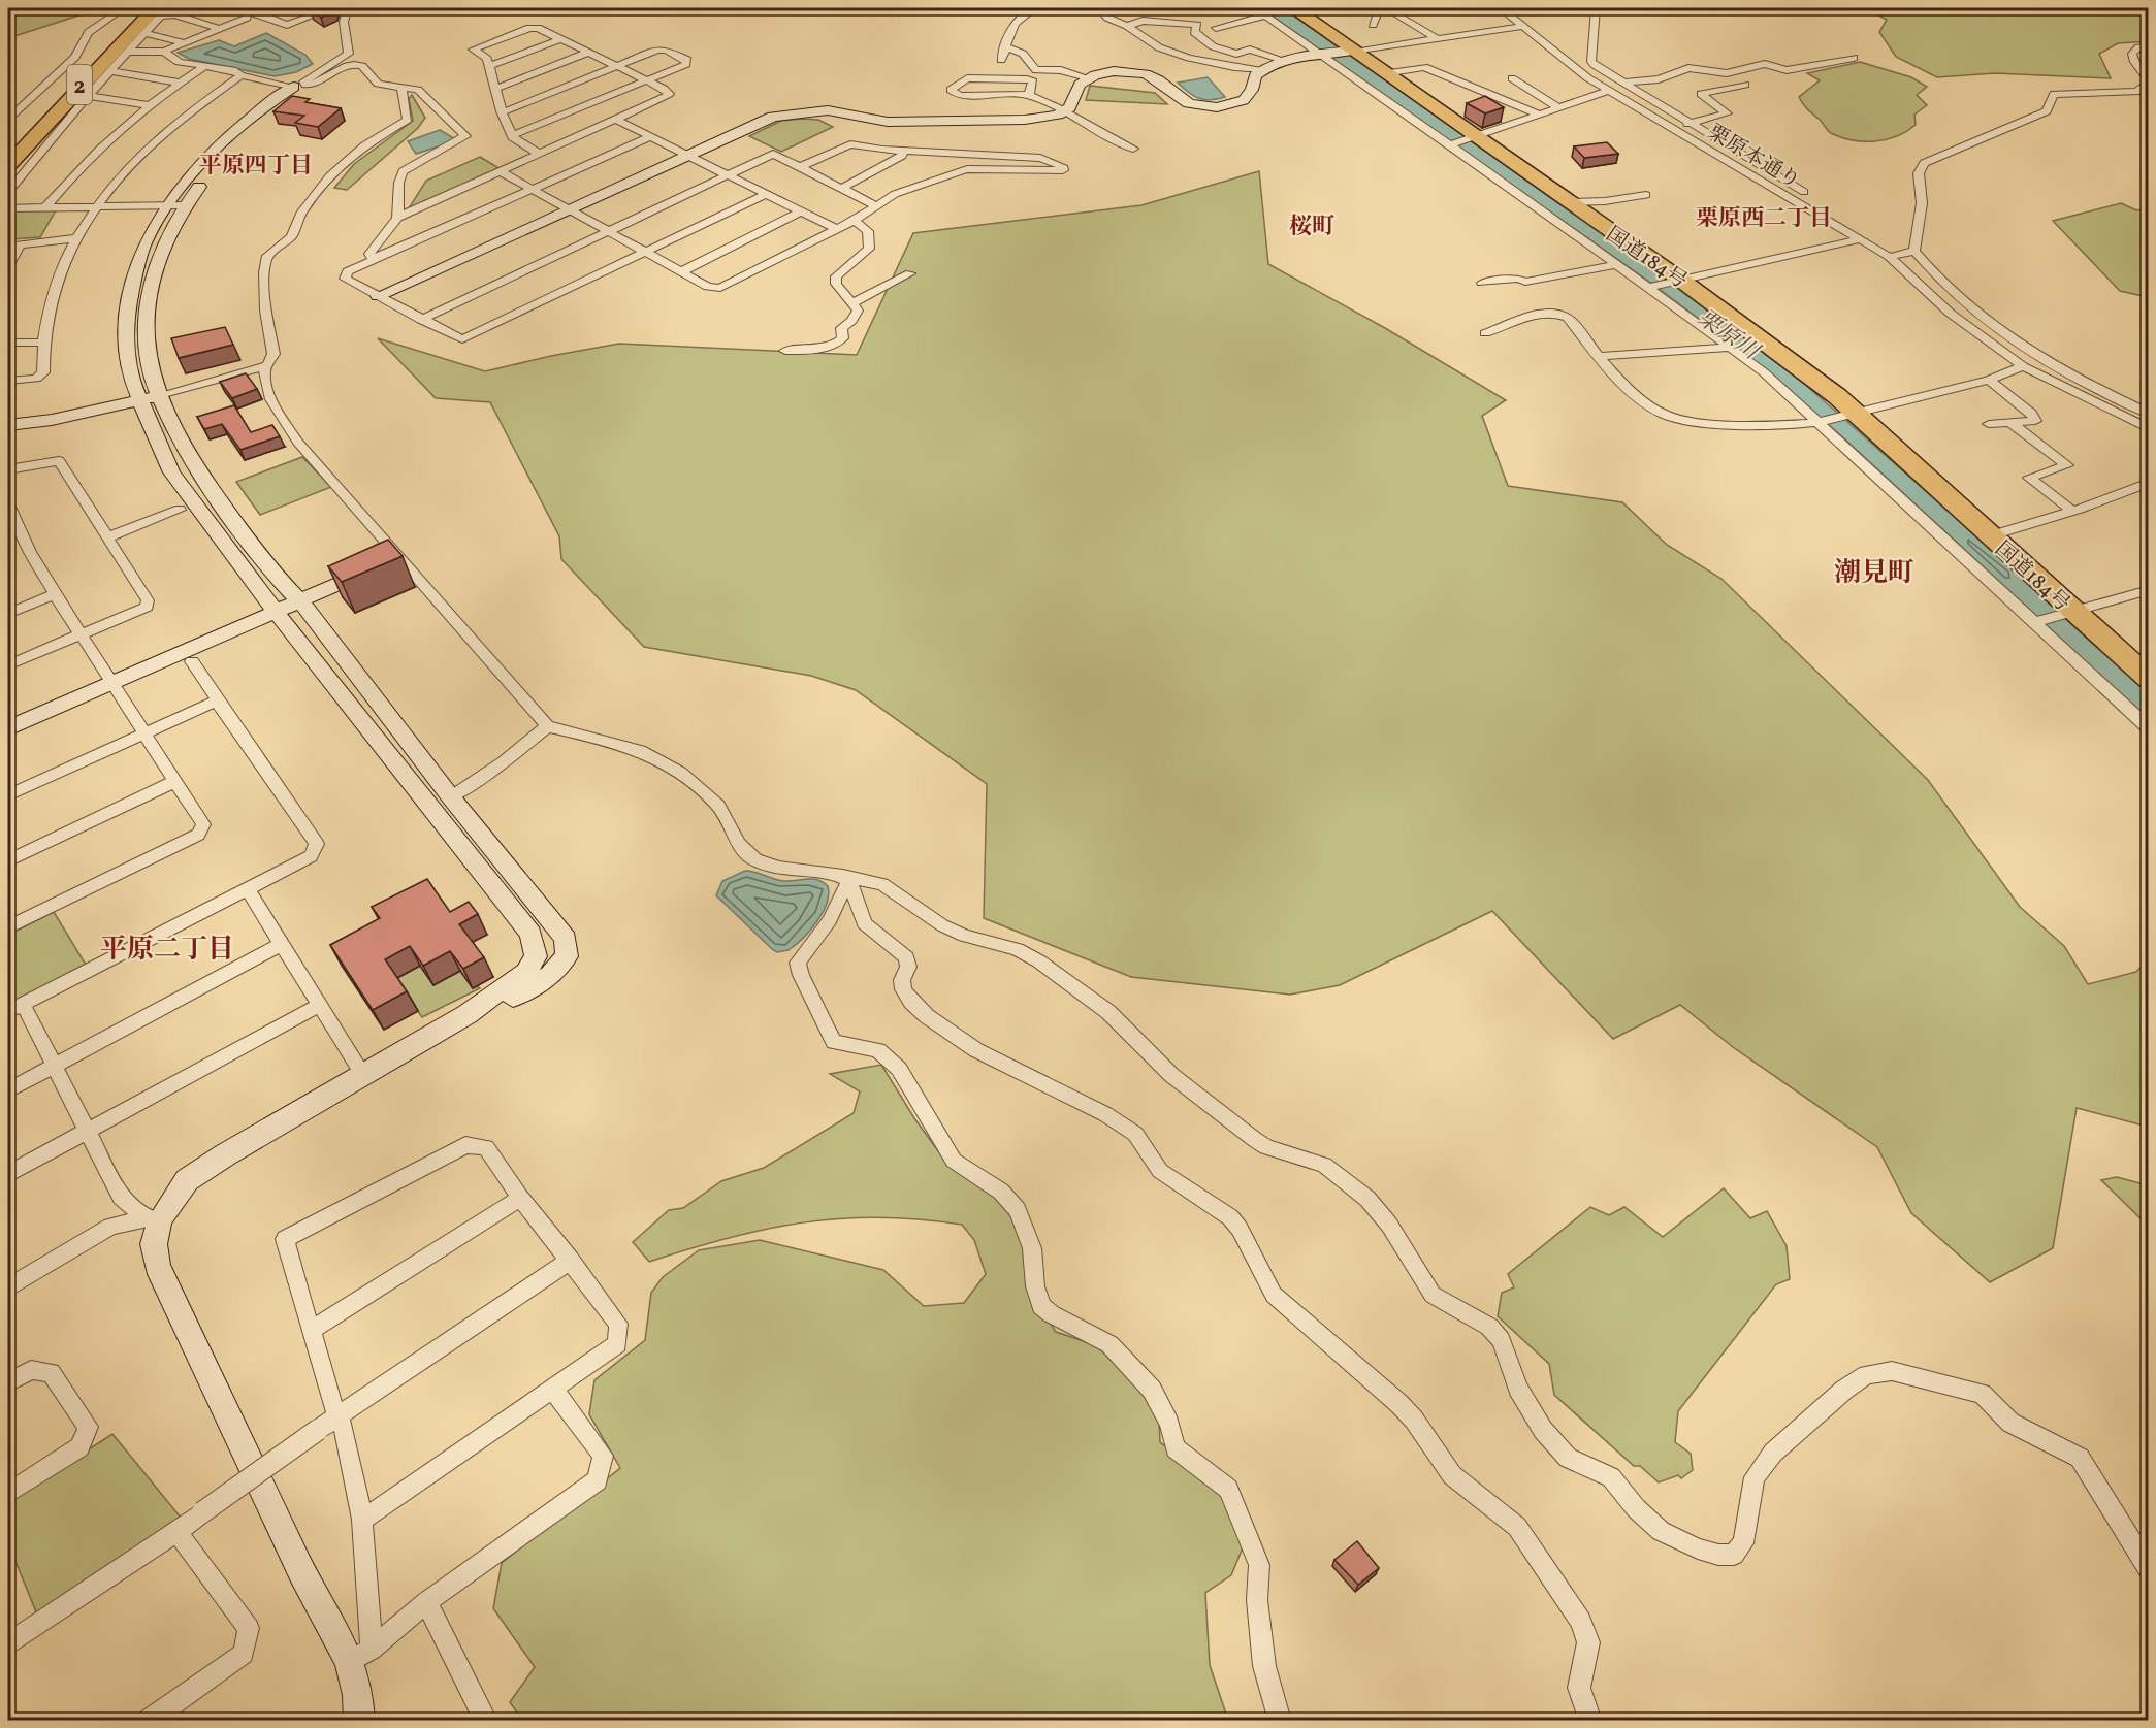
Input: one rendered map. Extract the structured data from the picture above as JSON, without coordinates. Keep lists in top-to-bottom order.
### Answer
{
  "streets": {
    "highway": ["2", "国道184号"],
    "street": ["栗原本通り"]
  },
  "districts": [
    "平原四丁目",
    "栗原西二丁目",
    "桜町",
    "潮見町",
    "平原二丁目"
  ],
  "water": ["栗原川"]
}
